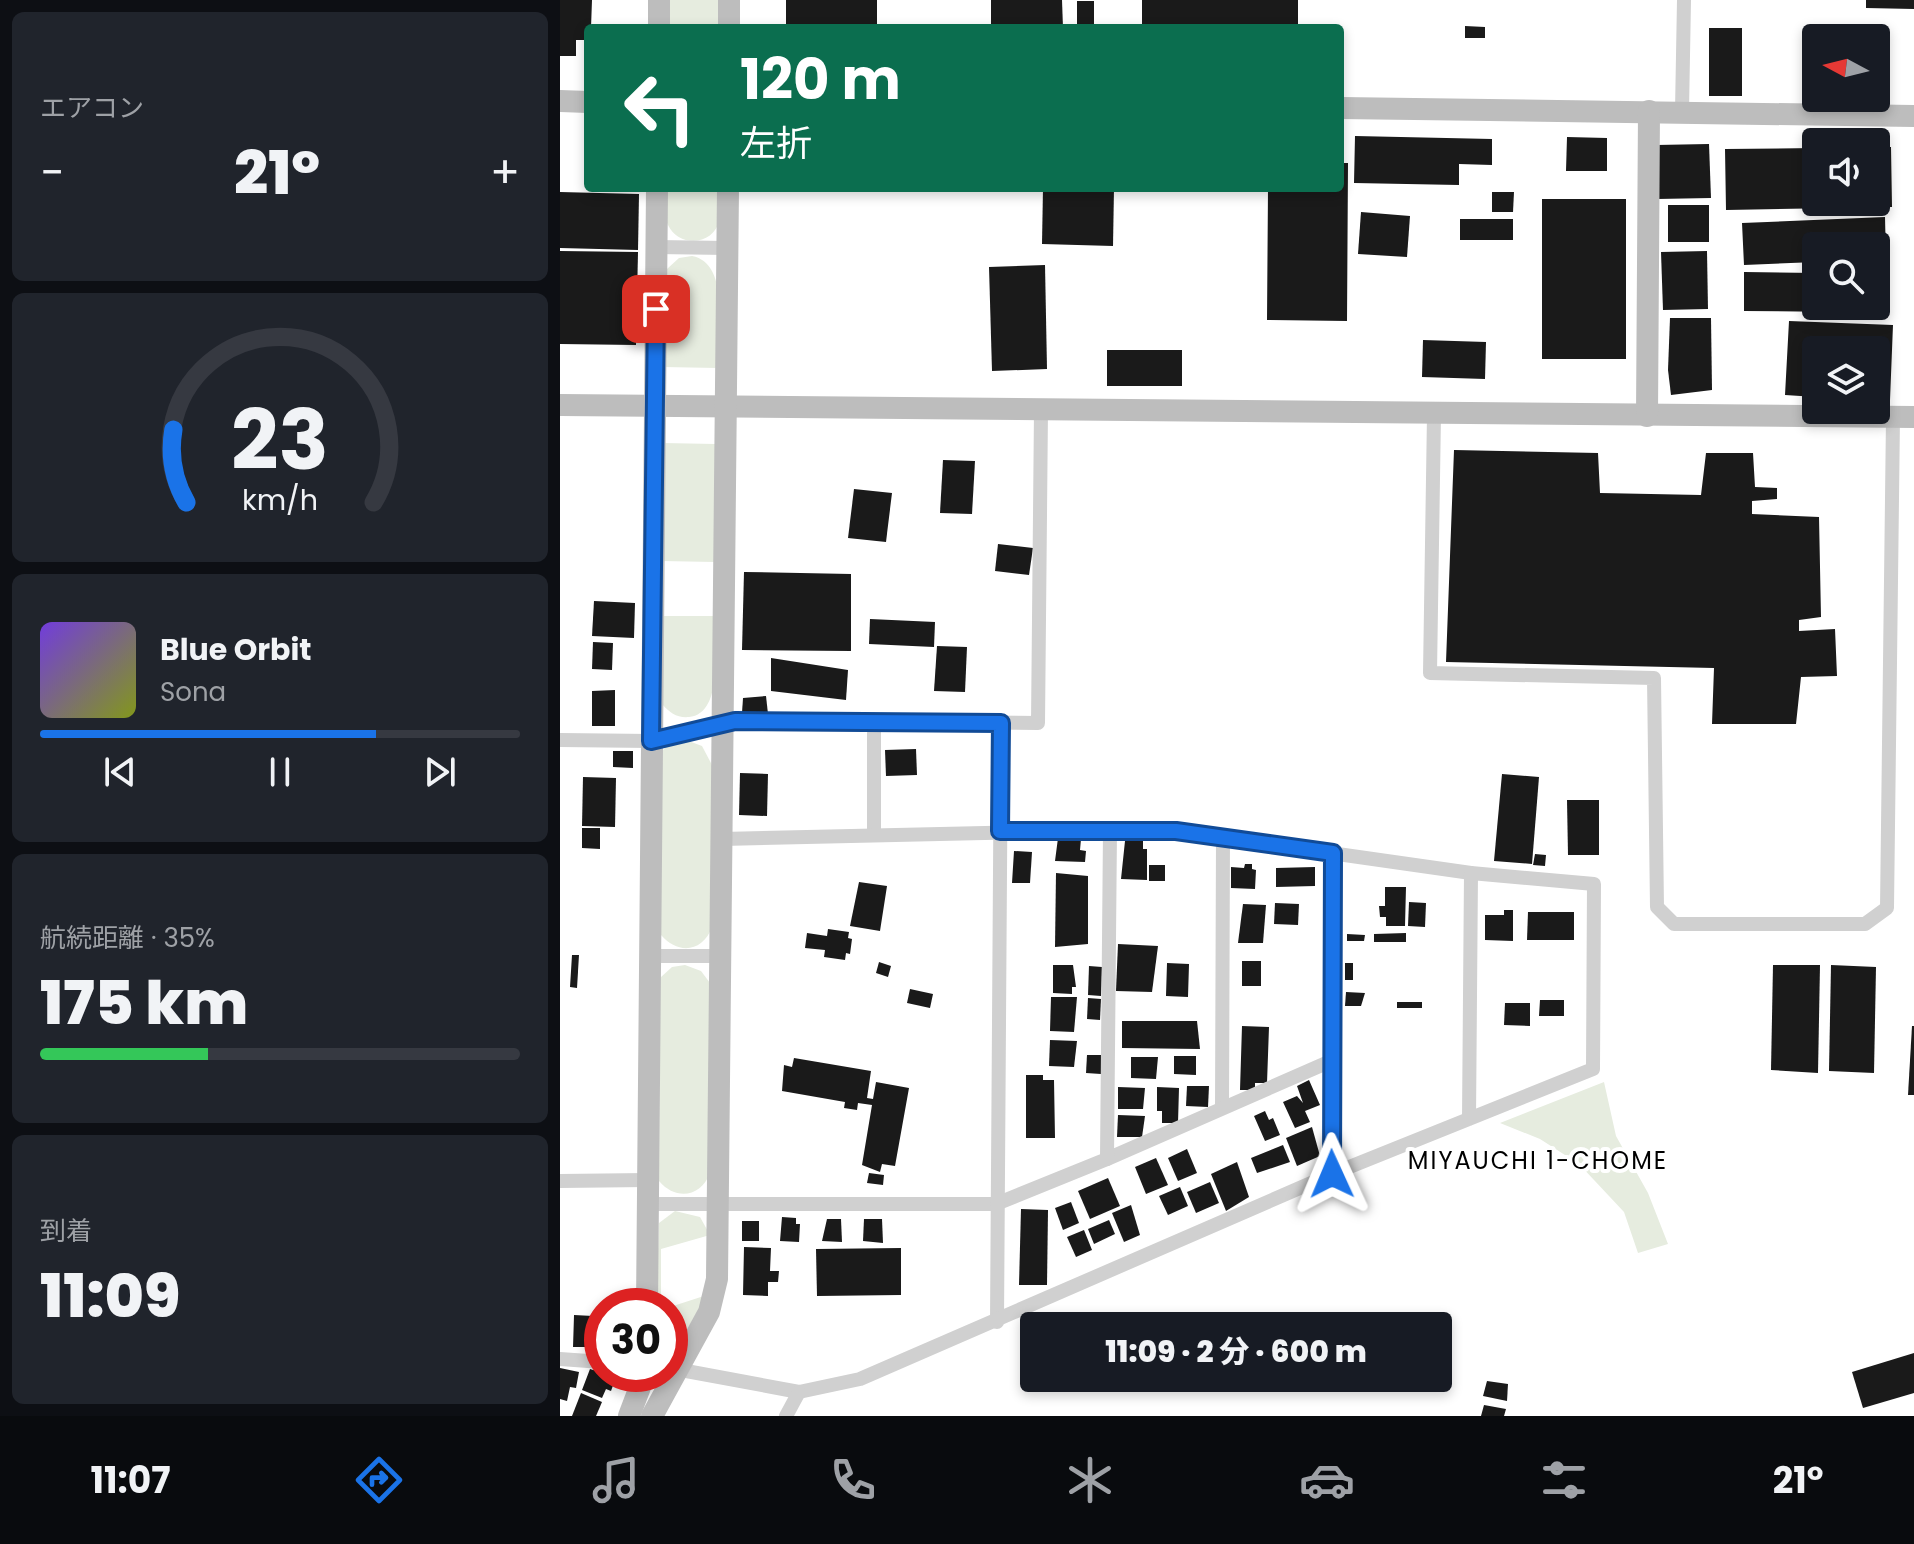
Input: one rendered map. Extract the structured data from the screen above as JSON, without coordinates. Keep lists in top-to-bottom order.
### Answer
{
  "districts": ["MIYAUCHI 1-CHOME"],
  "north": "left",
  "page": {
    "tile": [
      "エアコン",
      ["航続距離 · 35%", "175 km"],
      ["到着", "11:09"]
    ],
    "turn": ["120 m", "左折"],
    "heat": ["−", "21°", "+"],
    "song": ["Blue Orbit", "Sona"],
    "limit": "30",
    "trip": "11:09 · 2 分 · 600 m",
    "tabs": ["11:07", "21°"],
    "gauge": ["23", "km/h"]
  }
}
